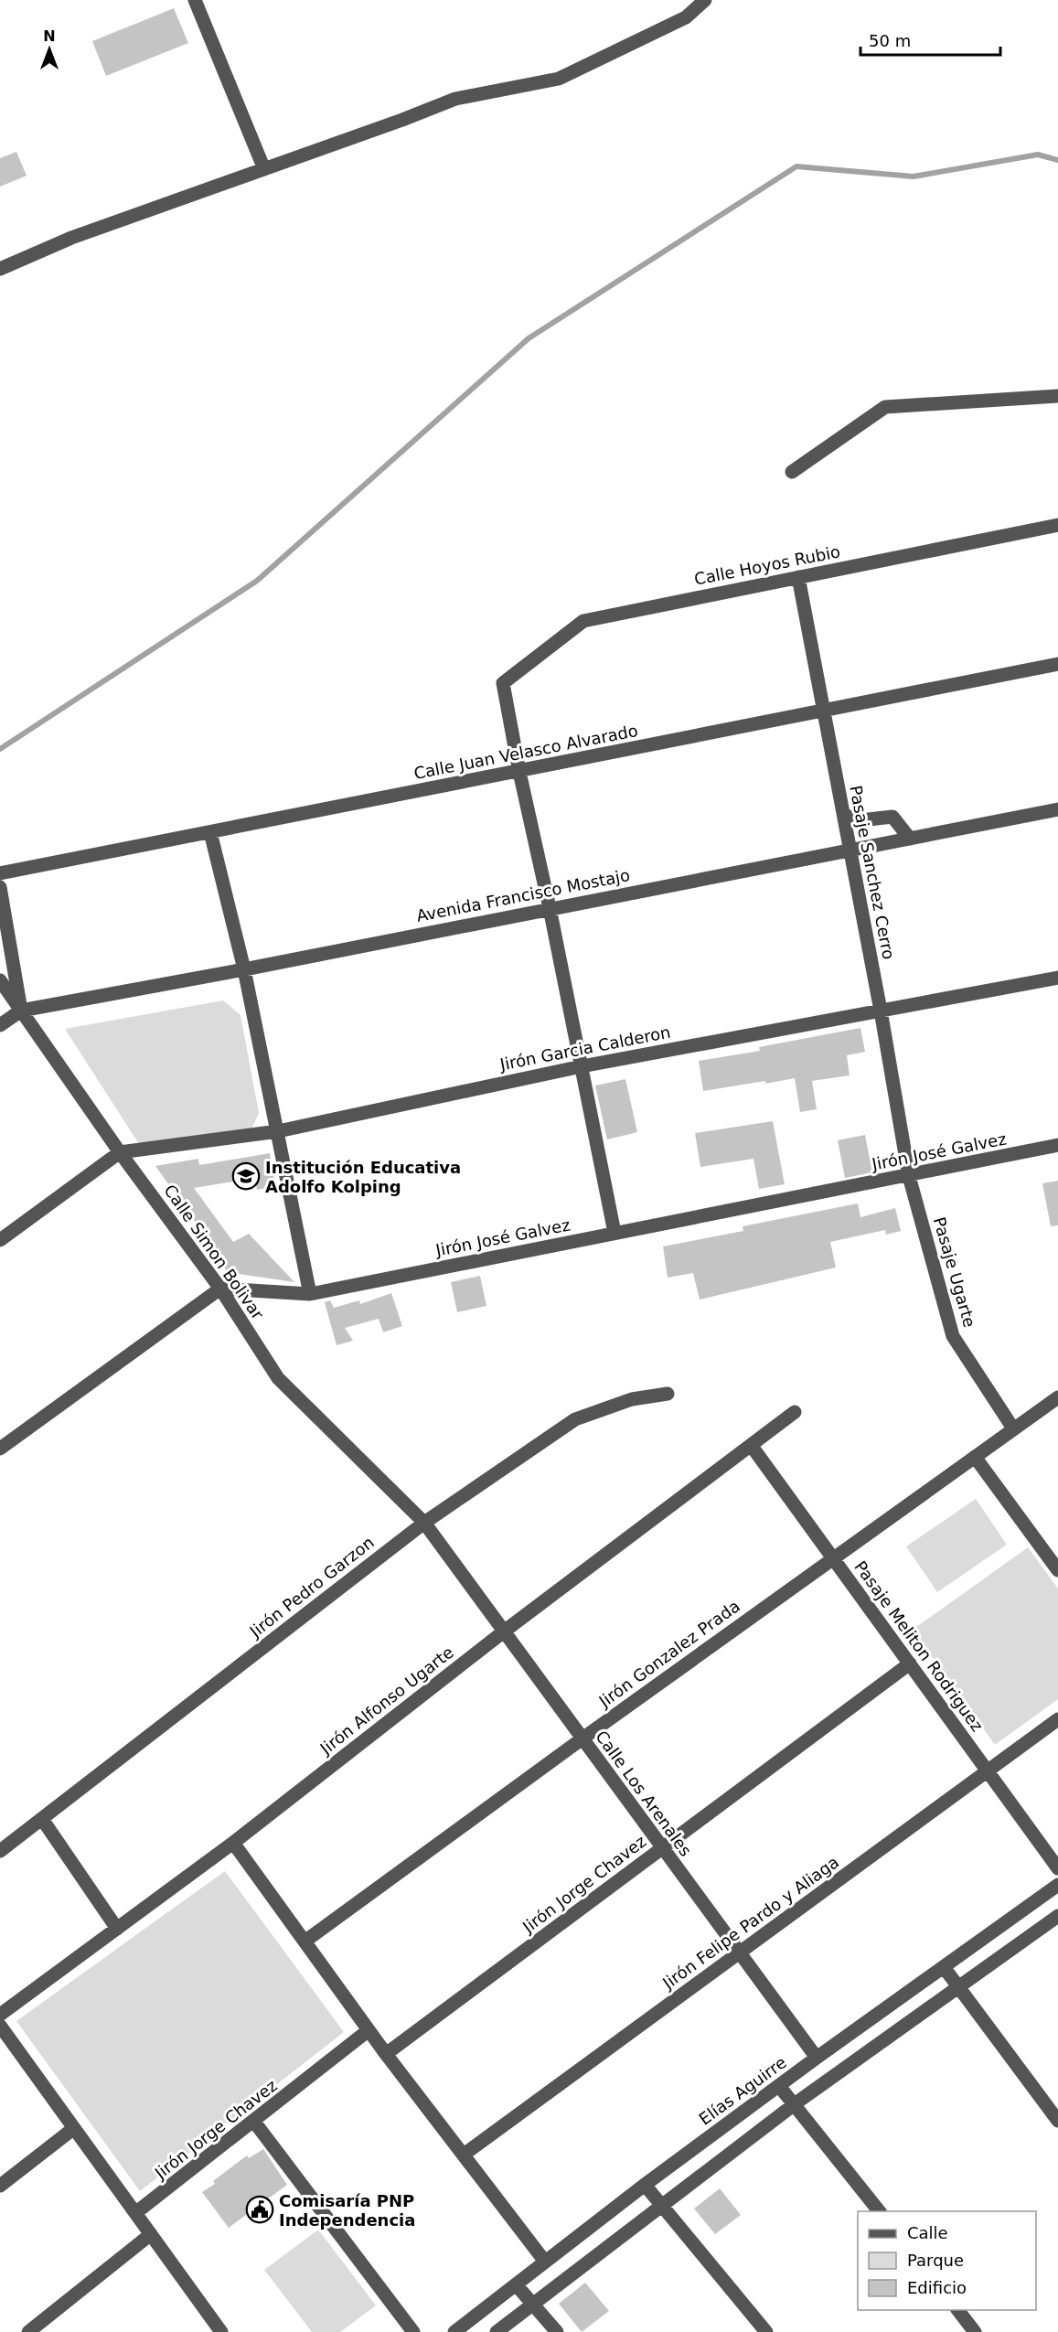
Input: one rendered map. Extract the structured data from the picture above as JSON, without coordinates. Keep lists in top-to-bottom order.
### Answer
{
  "streets": {
    "street": [
      "Calle Hoyos Rubio",
      "Calle Juan Velasco Alvarado",
      "Pasaje Sanchez Cerro",
      "Avenida Francisco Mostajo",
      "Jirón Garcia Calderon",
      "Jirón José Galvez",
      "Calle Simon Bolivar",
      "Pasaje Ugarte",
      "Jirón Pedro Garzon",
      "Pasaje Meliton Rodriguez",
      "Jirón Gonzalez Prada",
      "Jirón Alfonso Ugarte",
      "Calle Los Arenales",
      "Jirón Jorge Chavez",
      "Jirón Felipe Pardo y Aliaga",
      "Elías Aguirre"
    ]
  },
  "crossings": [
    ["Calle Hoyos Rubio", "Calle Juan Velasco Alvarado"],
    ["Calle Hoyos Rubio", "Pasaje Sanchez Cerro"],
    ["Calle Juan Velasco Alvarado", "Pasaje Sanchez Cerro"],
    ["Pasaje Sanchez Cerro", "Avenida Francisco Mostajo"],
    ["Pasaje Sanchez Cerro", "Jirón Garcia Calderon"],
    ["Pasaje Sanchez Cerro", "Jirón José Galvez"],
    ["Pasaje Sanchez Cerro", "Pasaje Ugarte"],
    ["Avenida Francisco Mostajo", "Calle Simon Bolivar"],
    ["Jirón Garcia Calderon", "Calle Simon Bolivar"],
    ["Jirón José Galvez", "Calle Simon Bolivar"],
    ["Jirón José Galvez", "Pasaje Ugarte"],
    ["Calle Simon Bolivar", "Jirón Pedro Garzon"],
    ["Calle Simon Bolivar", "Calle Los Arenales"],
    ["Pasaje Ugarte", "Jirón Gonzalez Prada"],
    ["Jirón Pedro Garzon", "Calle Los Arenales"],
    ["Pasaje Meliton Rodriguez", "Jirón Gonzalez Prada"],
    ["Pasaje Meliton Rodriguez", "Jirón Alfonso Ugarte"],
    ["Pasaje Meliton Rodriguez", "Jirón Jorge Chavez"],
    ["Pasaje Meliton Rodriguez", "Jirón Felipe Pardo y Aliaga"],
    ["Jirón Gonzalez Prada", "Calle Los Arenales"],
    ["Jirón Alfonso Ugarte", "Calle Los Arenales"],
    ["Calle Los Arenales", "Jirón Jorge Chavez"],
    ["Calle Los Arenales", "Jirón Felipe Pardo y Aliaga"],
    ["Calle Los Arenales", "Elías Aguirre"]
  ],
  "places": {
    "school or university": ["Institución Educativa Adolfo Kolping"],
    "public building": ["Comisaría PNP Independencia"]
  },
  "legend": ["Calle", "Parque", "Edificio"],
  "scale_bar": "50 m",
  "north": "top"
}
